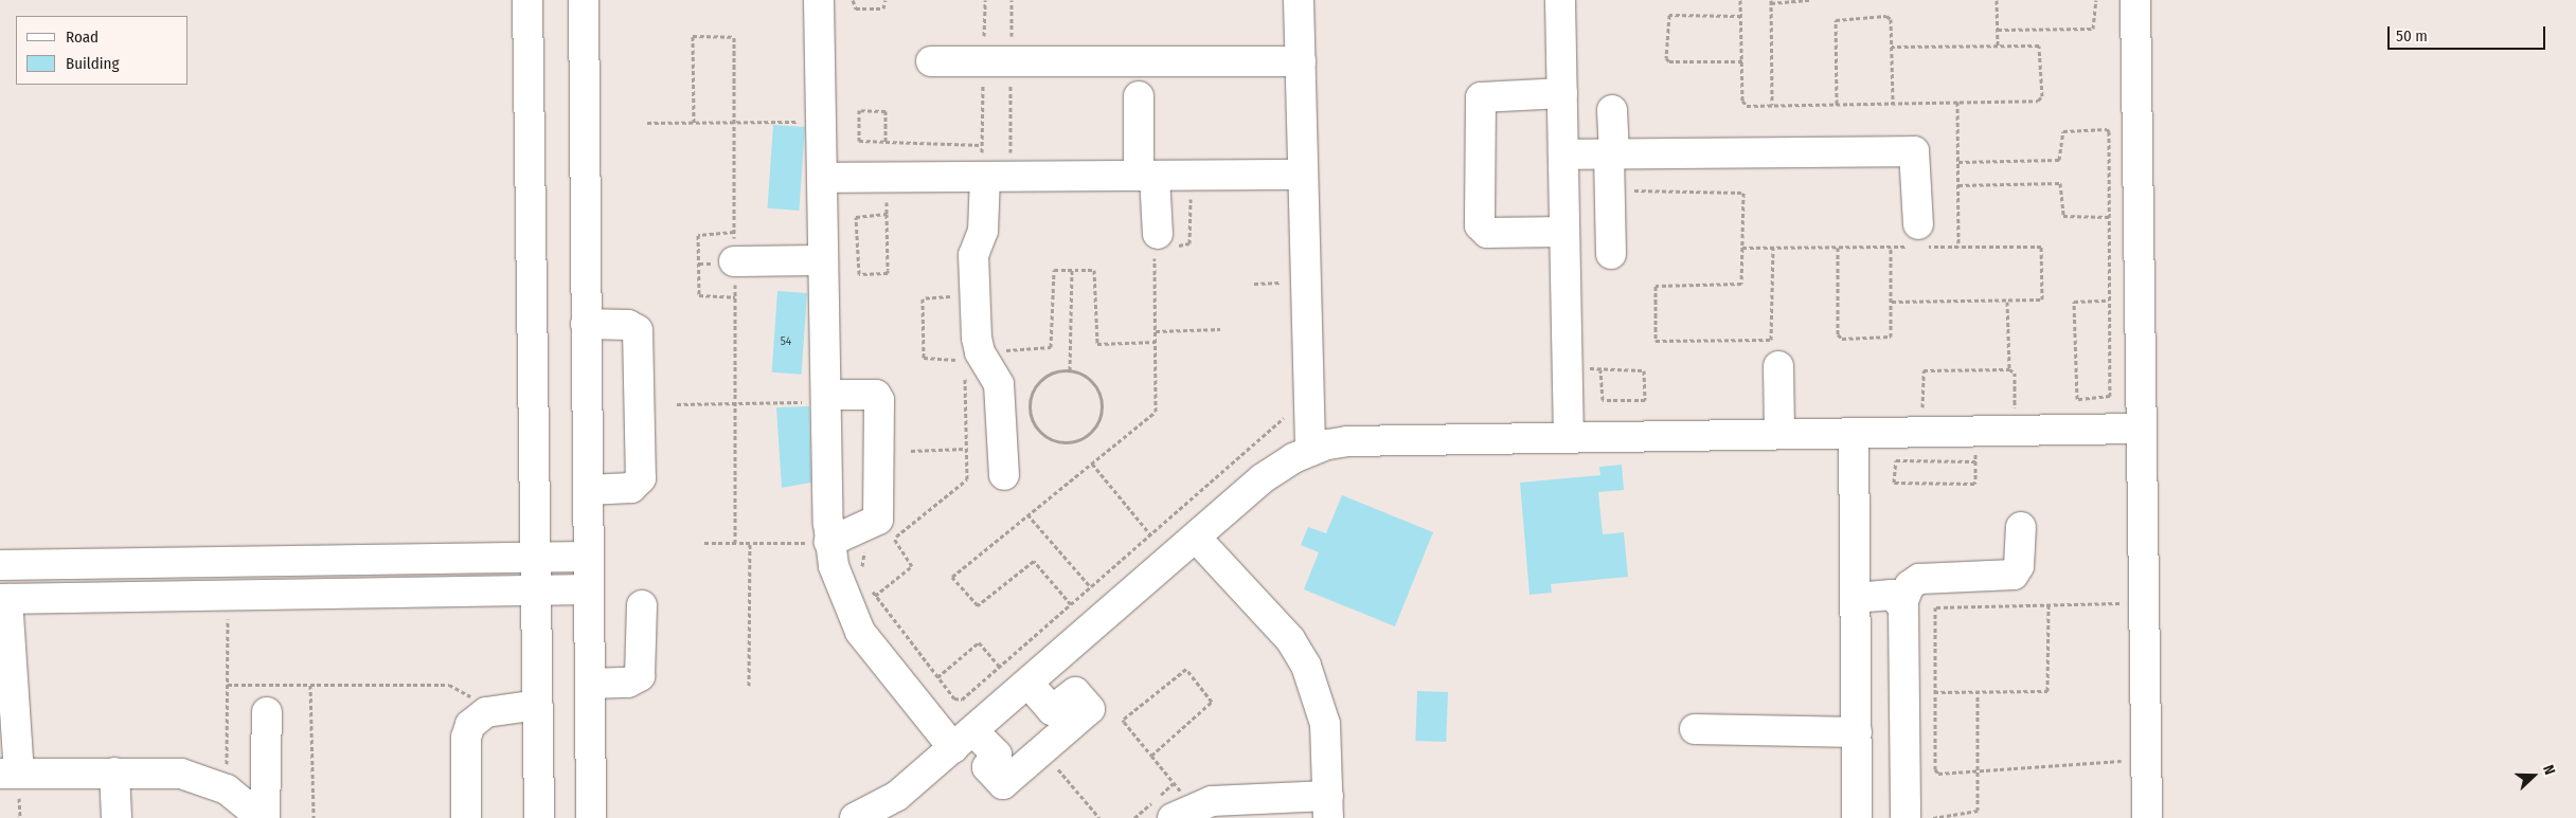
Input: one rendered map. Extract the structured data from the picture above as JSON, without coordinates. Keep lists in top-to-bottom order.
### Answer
{
  "house_numbers": ["54"],
  "legend": ["Road", "Building"],
  "scale_bar": "50 m",
  "north": "right"
}
